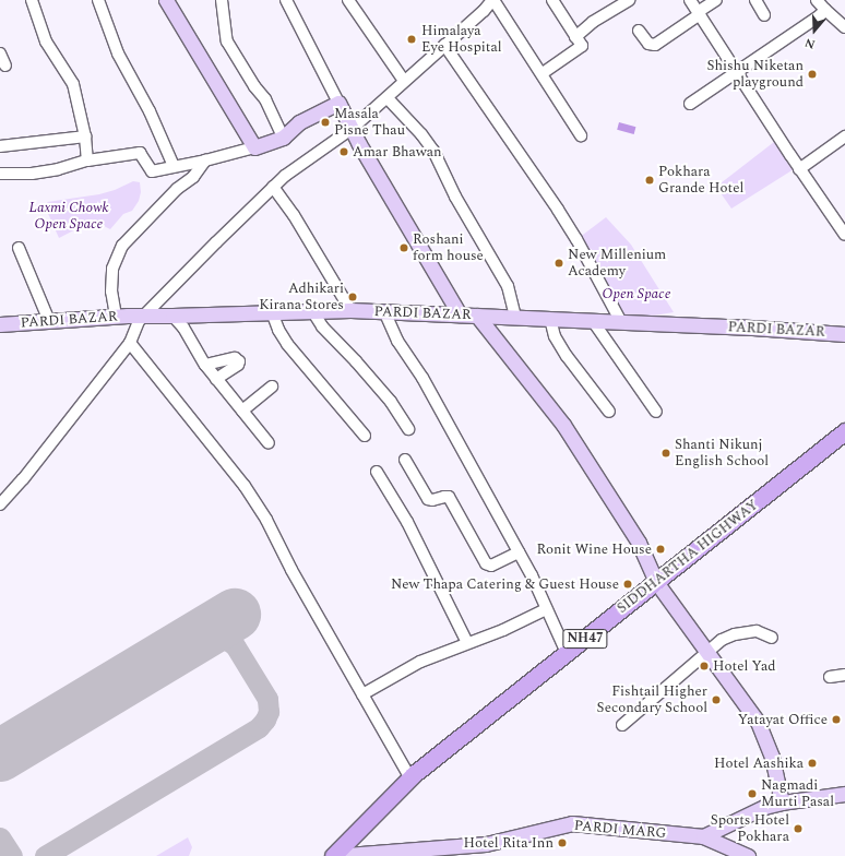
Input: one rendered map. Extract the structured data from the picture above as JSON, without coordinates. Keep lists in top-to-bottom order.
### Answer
{
  "streets": {
    "highway": ["SIDDHARTHA HIGHWAY", "NH47"],
    "main road": ["PARDI BAZAR", "PARDI MARG"]
  },
  "crossings": [
    ["SIDDHARTHA HIGHWAY", "PARDI MARG"]
  ],
  "parks": ["Laxmi Chowk Open Space", "Open Space"],
  "places": [
    "Himalaya Eye Hospital",
    "Shishu Niketan playground",
    "Masala Pisne Thau",
    "Amar Bhawan",
    "Pokhara Grande Hotel",
    "Roshani form house",
    "New Millenium Academy",
    "Adhikari Kirana Stores",
    "Shanti Nikunj English School",
    "Ronit Wine House",
    "New Thapa Catering & Guest House",
    "Hotel Yad",
    "Fishtail Higher Secondary School",
    "Yatayat Office",
    "Hotel Aashika",
    "Nagmadi Murti Pasal",
    "Sports Hotel Pokhara",
    "Hotel Rita Inn"
  ],
  "north": "bottom"
}
